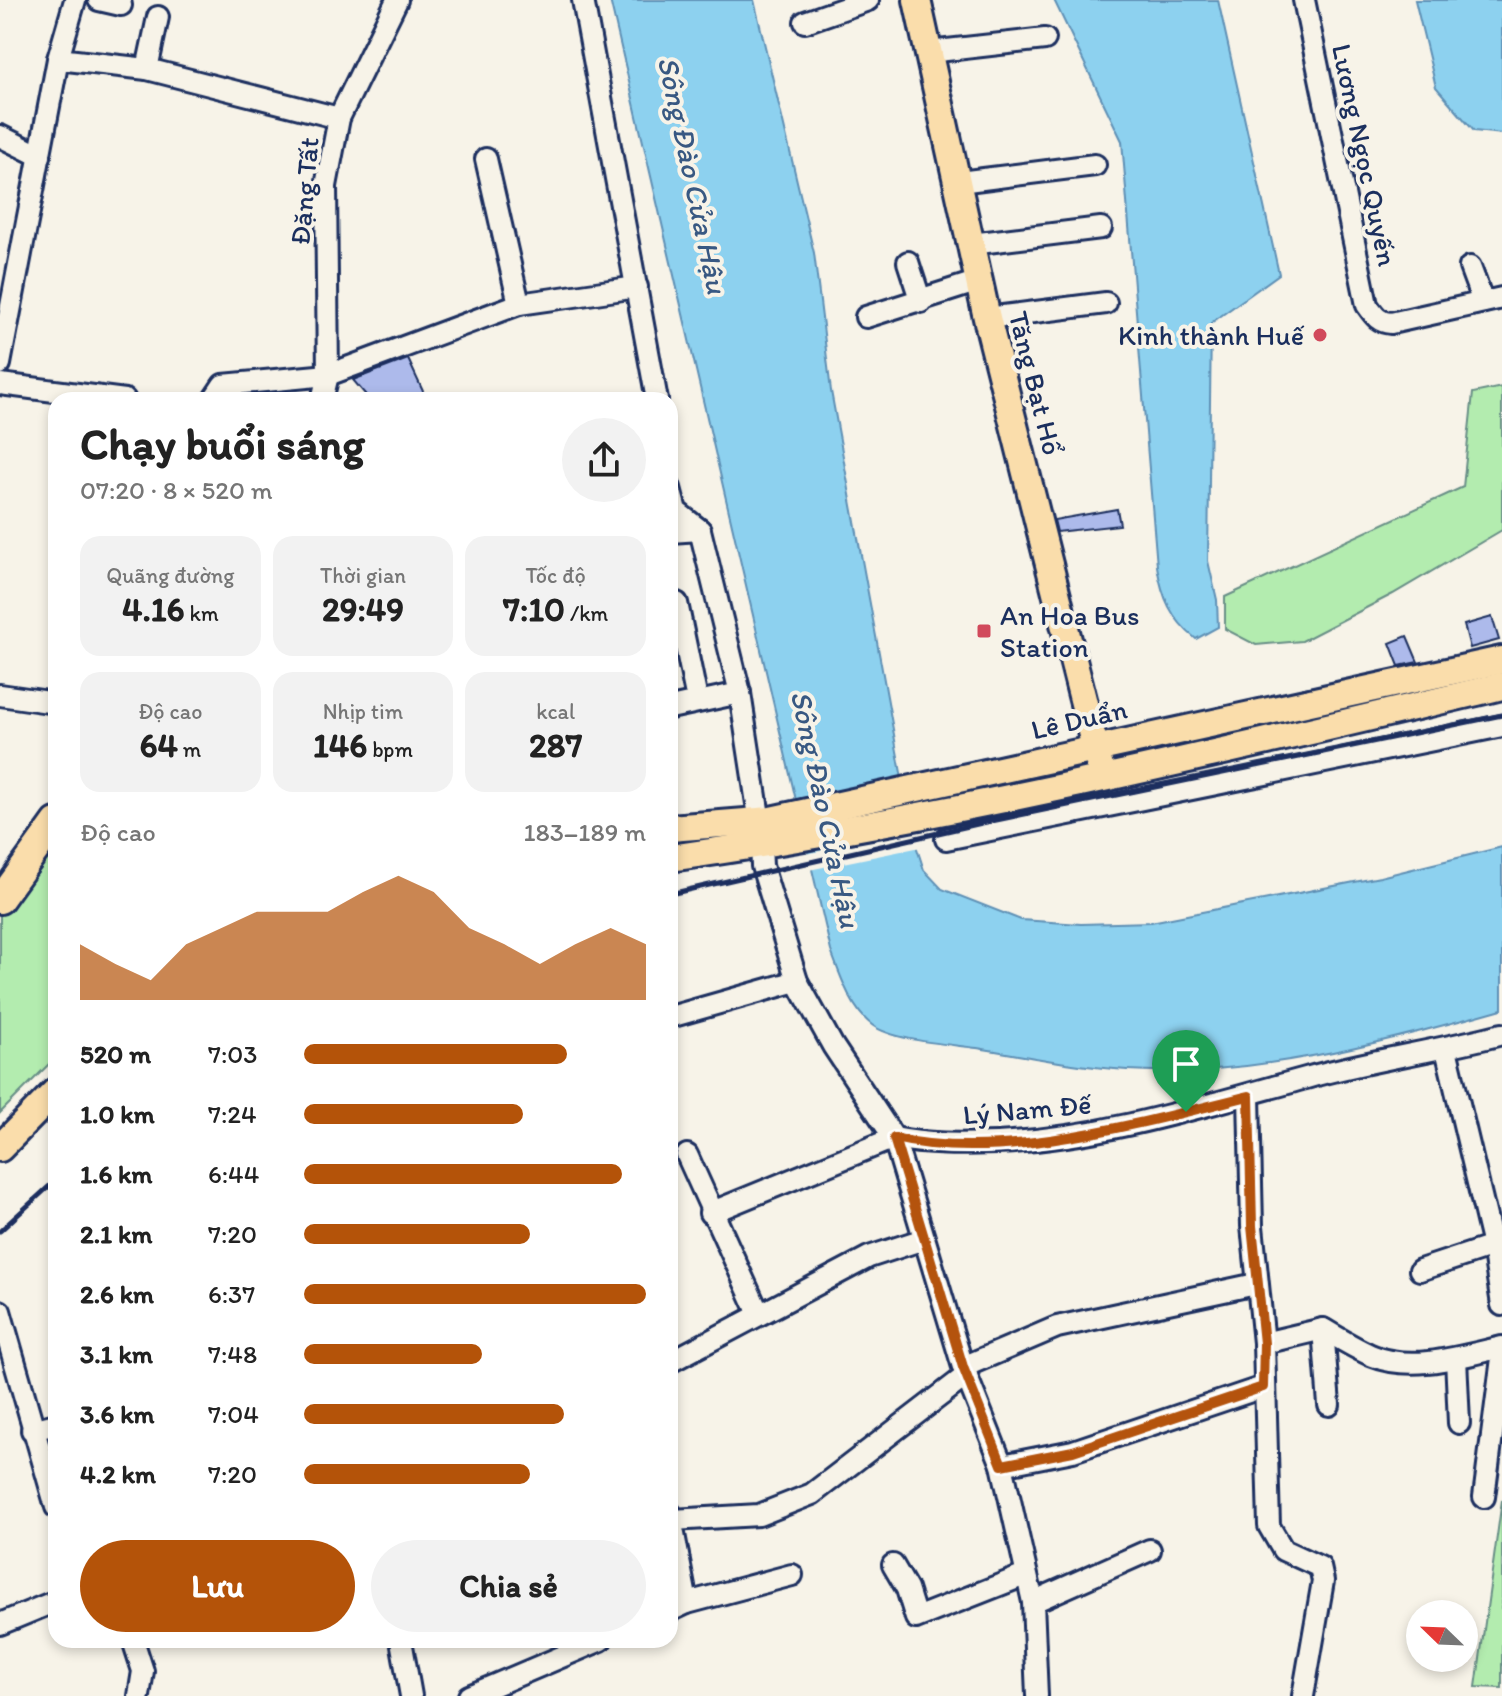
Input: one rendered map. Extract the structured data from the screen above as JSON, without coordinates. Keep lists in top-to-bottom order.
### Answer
{
  "streets": {
    "main road": ["Tăng Bạt Hổ", "Lê Duẩn"],
    "street": ["Lương Ngọc Quyến", "Đặng Tất", "Lý Nam Đế"]
  },
  "crossings": [
    ["Tăng Bạt Hổ", "Lê Duẩn"]
  ],
  "water": ["Sông Đào Cửa Hậu"],
  "places": {
    "other": ["Kinh thành Huế"],
    "transit": ["An Hoa Bus Station"]
  },
  "north": "top left",
  "page": {
    "heading": ["Chạy buổi sáng", "07:20 · 8 × 520 m"],
    "stats": [
      ["Quãng đường", "4.16 km"],
      ["Thời gian", "29:49"],
      ["Tốc độ", "7:10 /km"],
      ["Độ cao", "64 m"],
      ["Nhịp tim", "146 bpm"],
      ["kcal", "287"]
    ],
    "chart": ["Độ cao", "183–189 m"],
    "list": [
      {
        "name": "520 m",
        "note": "7:03"
      },
      {
        "name": "1.0 km",
        "note": "7:24"
      },
      {
        "name": "1.6 km",
        "note": "6:44"
      },
      {
        "name": "2.1 km",
        "note": "7:20"
      },
      {
        "name": "2.6 km",
        "note": "6:37"
      },
      {
        "name": "3.1 km",
        "note": "7:48"
      },
      {
        "name": "3.6 km",
        "note": "7:04"
      },
      {
        "name": "4.2 km",
        "note": "7:20"
      }
    ],
    "buttons": ["Lưu", "Chia sẻ"]
  }
}
